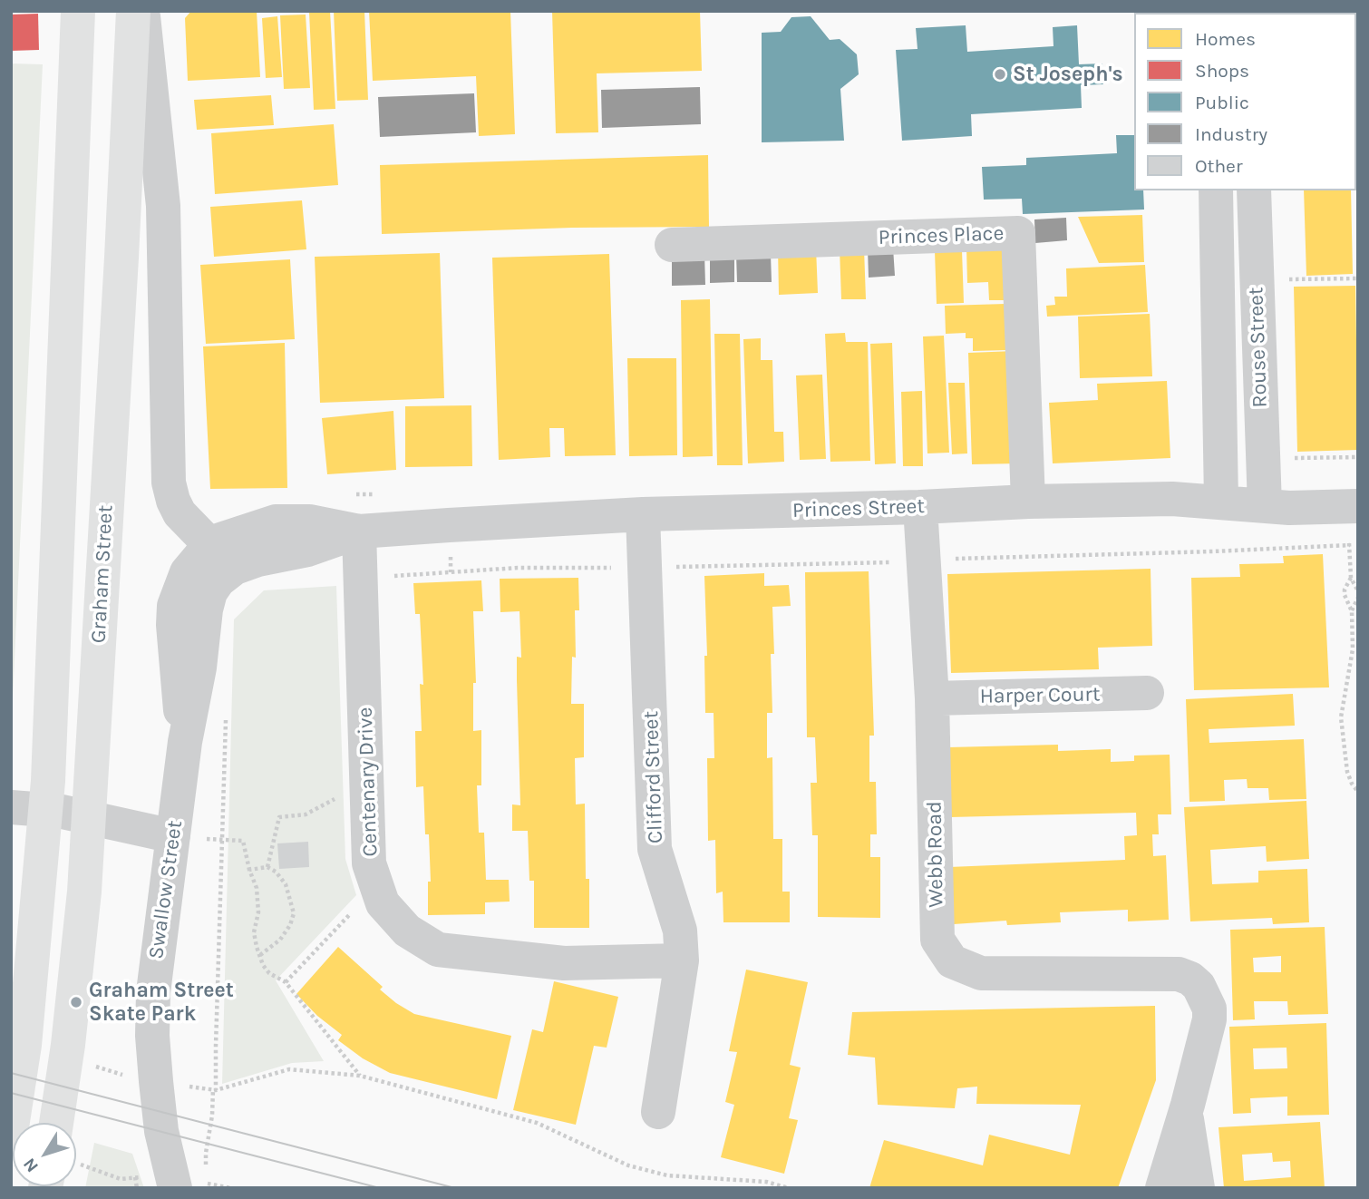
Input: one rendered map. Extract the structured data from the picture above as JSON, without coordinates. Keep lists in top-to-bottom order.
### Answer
{
  "streets": {
    "main road": ["Graham Street"],
    "street": [
      "Princes Place",
      "Rouse Street",
      "Princes Street",
      "Harper Court",
      "Clifford Street",
      "Centenary Drive",
      "Webb Road",
      "Swallow Street"
    ]
  },
  "crossings": [
    ["Princes Place", "Princes Street"],
    ["Rouse Street", "Princes Street"],
    ["Princes Street", "Clifford Street"],
    ["Princes Street", "Centenary Drive"],
    ["Princes Street", "Webb Road"],
    ["Princes Street", "Swallow Street"],
    ["Harper Court", "Webb Road"],
    ["Clifford Street", "Centenary Drive"]
  ],
  "places": ["St Joseph's", "Graham Street Skate Park"],
  "legend": [
    "Homes",
    "Shops",
    "Public",
    "Industry",
    "Other"
  ],
  "north": "bottom left"
}
